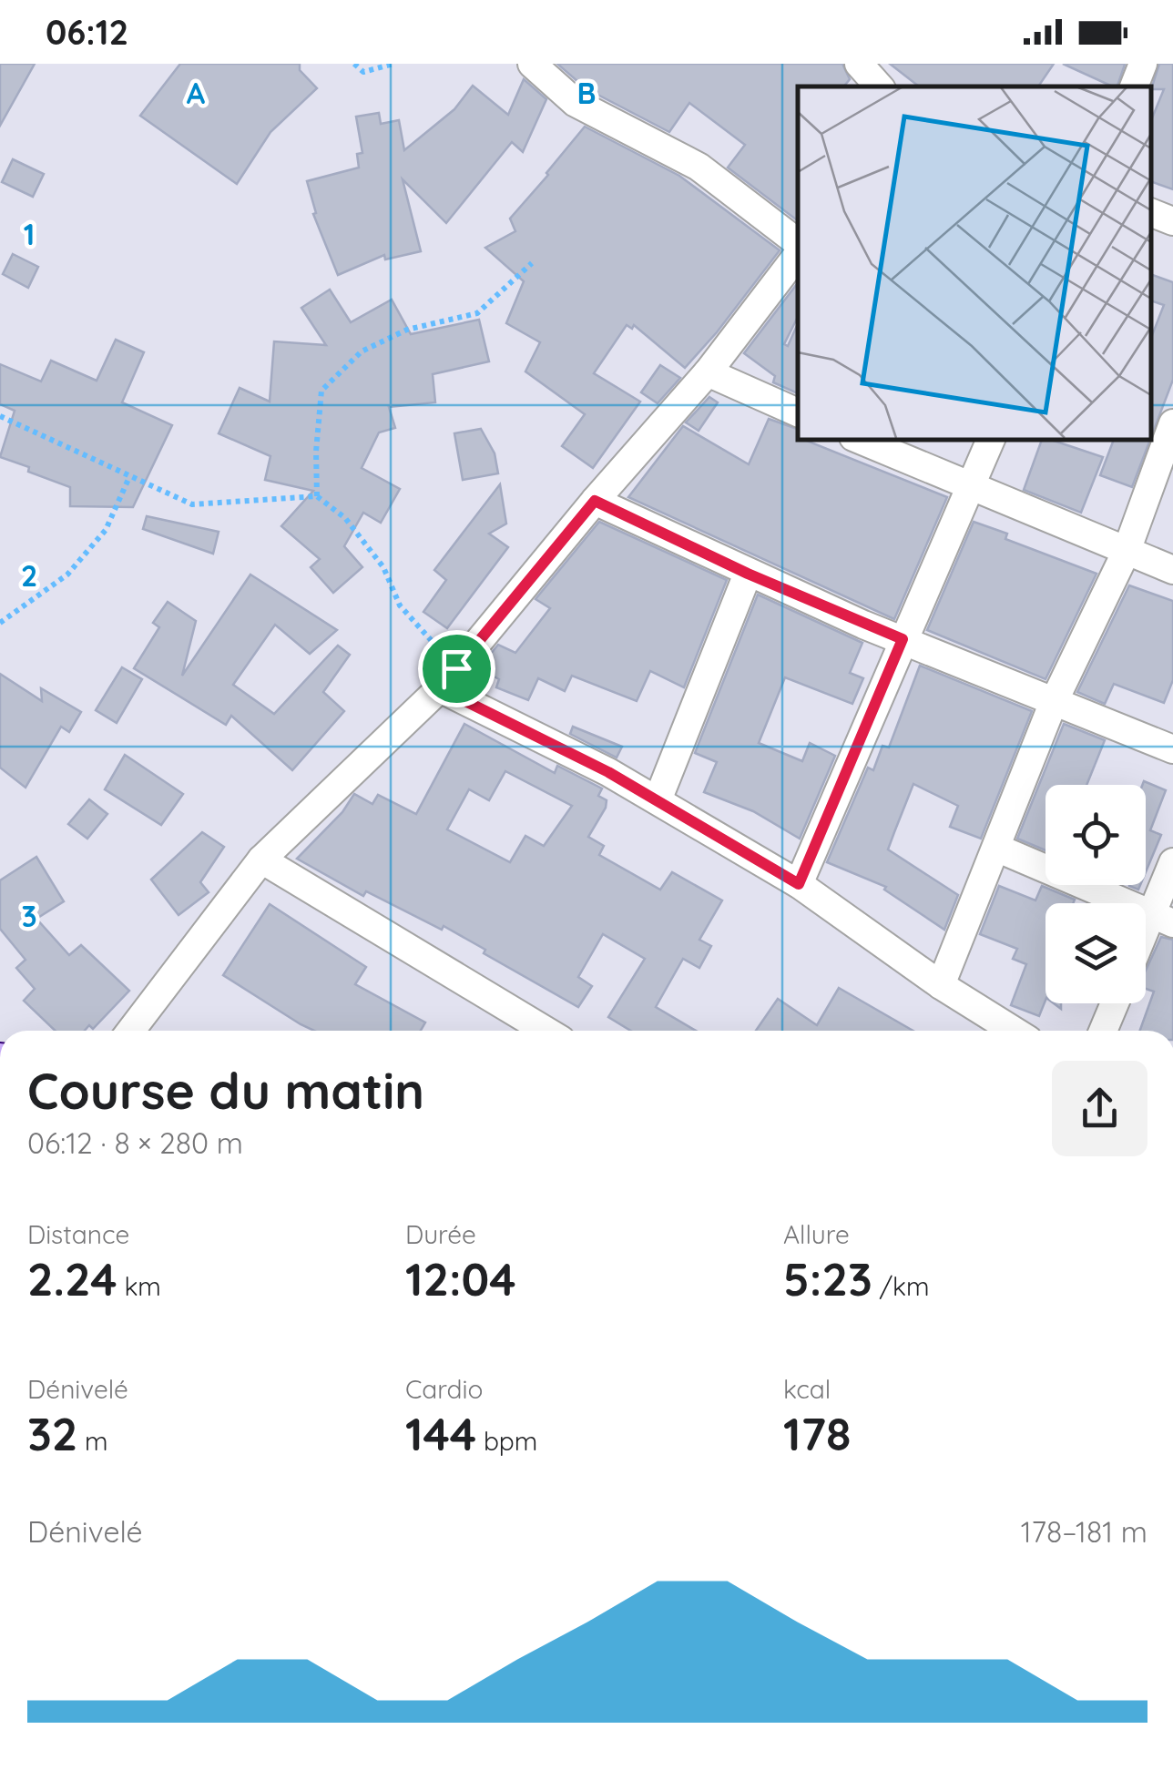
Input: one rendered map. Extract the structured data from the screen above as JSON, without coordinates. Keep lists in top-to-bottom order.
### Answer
{
  "page": {
    "status": "06:12",
    "heading": ["Course du matin", "06:12 · 8 × 280 m"],
    "stats": [
      ["Distance", "2.24 km"],
      ["Durée", "12:04"],
      ["Allure", "5:23 /km"],
      ["Dénivelé", "32 m"],
      ["Cardio", "144 bpm"],
      ["kcal", "178"]
    ],
    "chart": ["Dénivelé", "178–181 m"]
  },
  "grid": {
    "columns": ["A", "B"],
    "rows": ["1", "2", "3"]
  }
}
